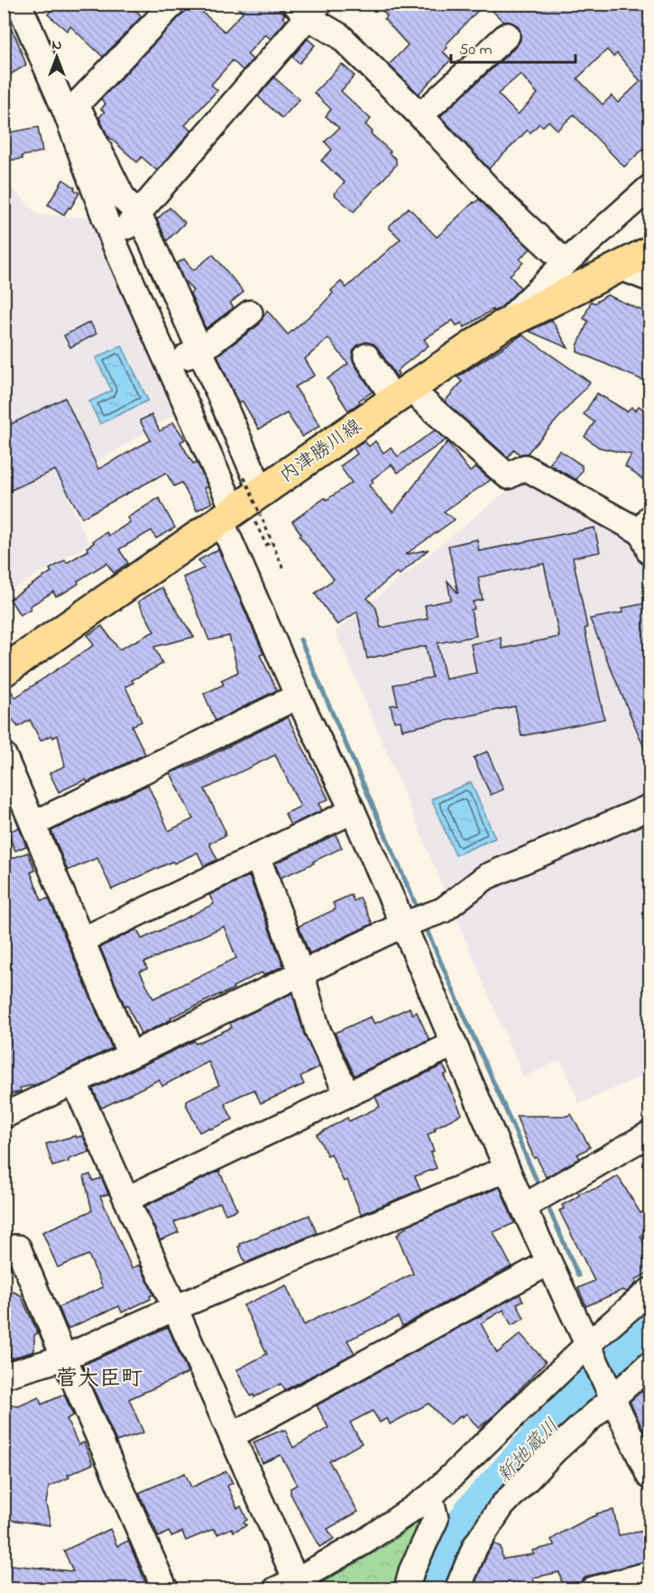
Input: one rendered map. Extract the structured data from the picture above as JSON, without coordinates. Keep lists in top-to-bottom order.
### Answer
{
  "streets": {
    "main road": ["内津勝川線"]
  },
  "districts": ["菅大臣町"],
  "water": ["新地蔵川"],
  "scale_bar": "50 m",
  "north": "top"
}
